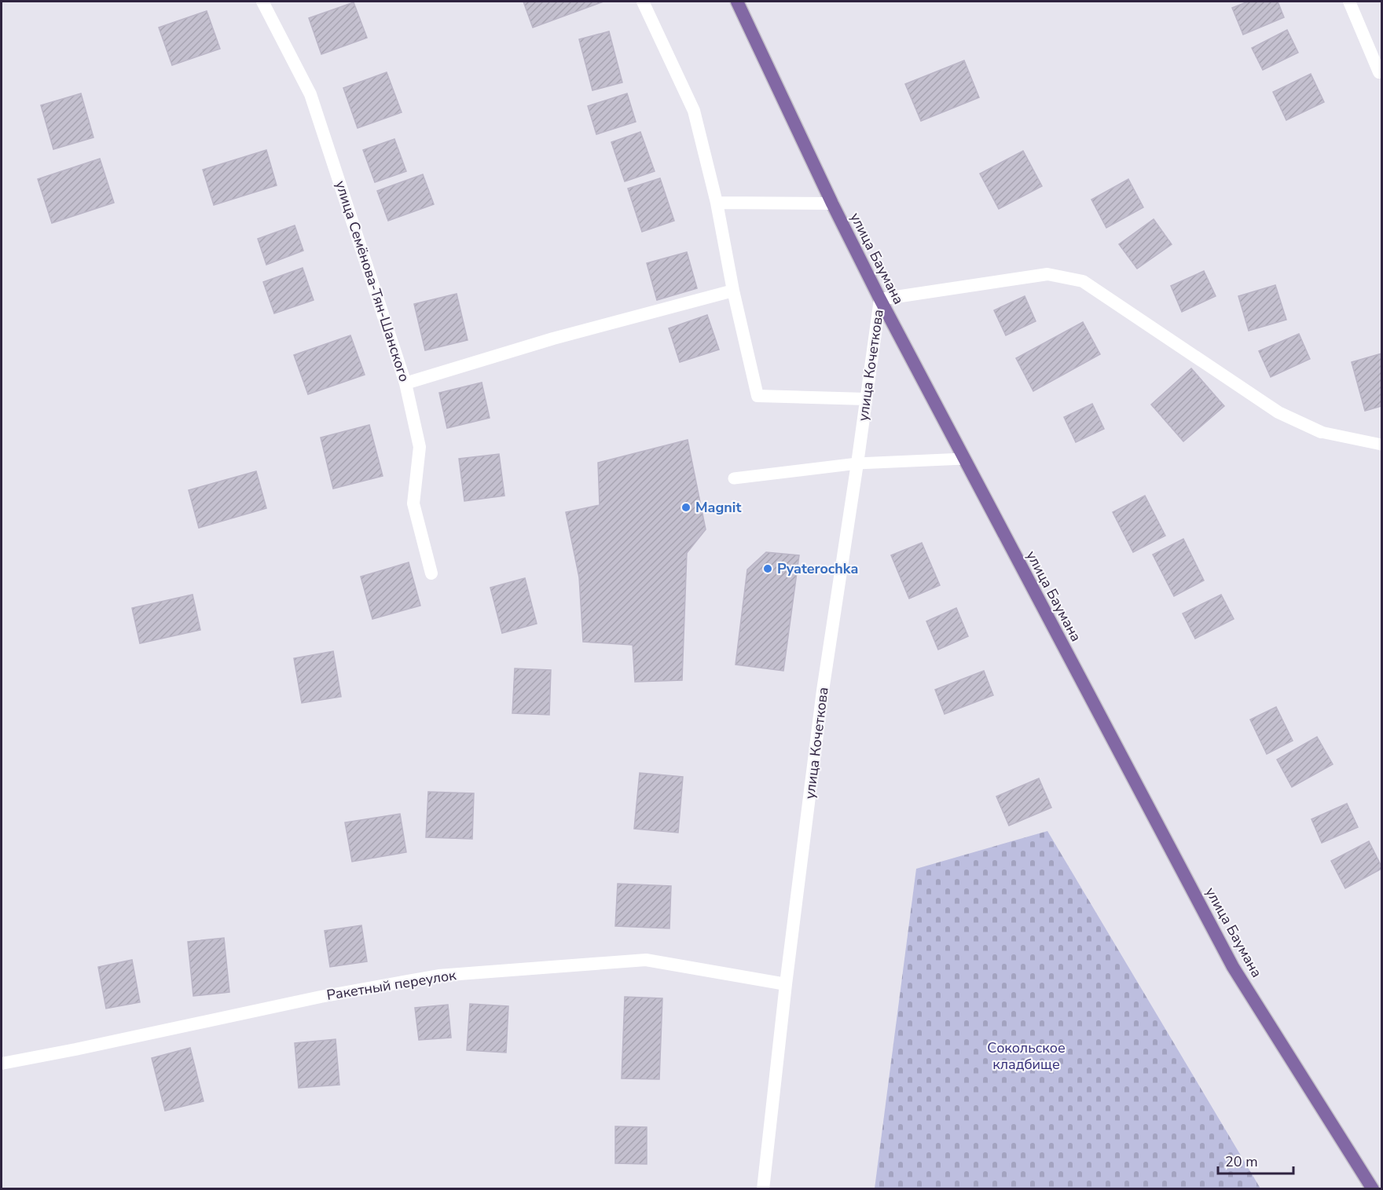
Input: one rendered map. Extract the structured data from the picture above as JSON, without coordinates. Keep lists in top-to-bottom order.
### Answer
{
  "streets": {
    "main road": ["улица Баумана"],
    "street": ["улица Семёнова-Тян-Шанского", "улица Кочеткова", "Ракетный переулок"]
  },
  "crossings": [
    ["улица Баумана", "улица Кочеткова"],
    ["улица Кочеткова", "Ракетный переулок"]
  ],
  "parks": ["Сокольское кладбище"],
  "places": ["Magnit", "Pyaterochka"],
  "scale_bar": "20 m"
}
